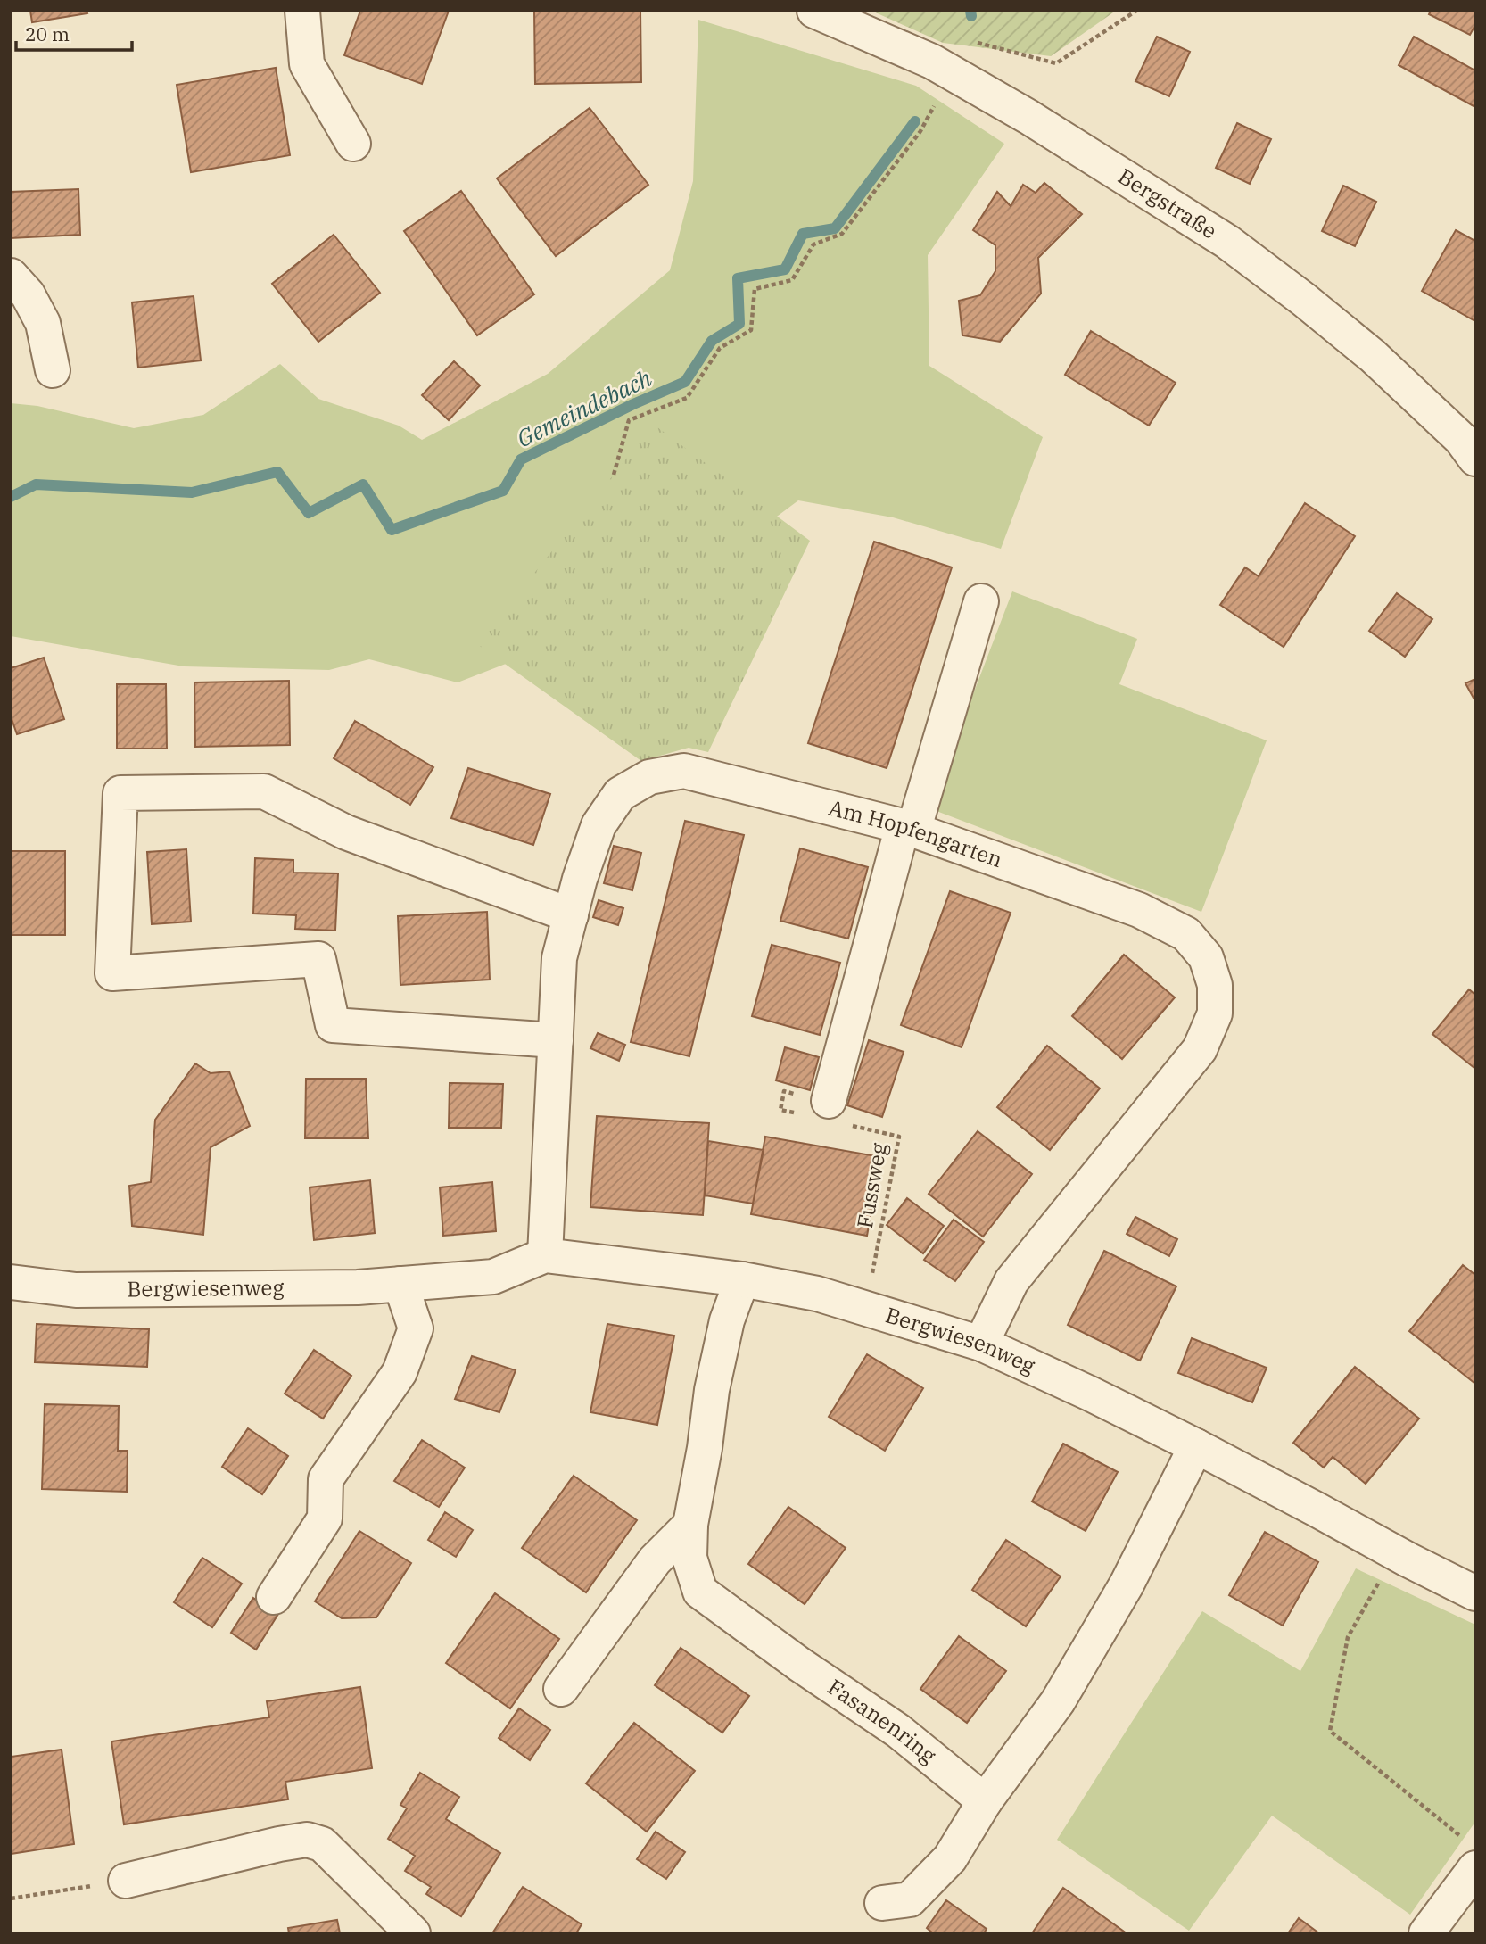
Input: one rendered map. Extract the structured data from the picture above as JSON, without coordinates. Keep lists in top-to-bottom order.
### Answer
{
  "streets": {
    "street": [
      "Bergstraße",
      "Am Hopfengarten",
      "Bergwiesenweg",
      "Fasanenring"
    ],
    "path": ["Fussweg"]
  },
  "crossings": [
    ["Am Hopfengarten", "Bergwiesenweg"],
    ["Fussweg", "Bergwiesenweg"],
    ["Bergwiesenweg", "Fasanenring"]
  ],
  "water": ["Gemeindebach"],
  "scale_bar": "20 m"
}
